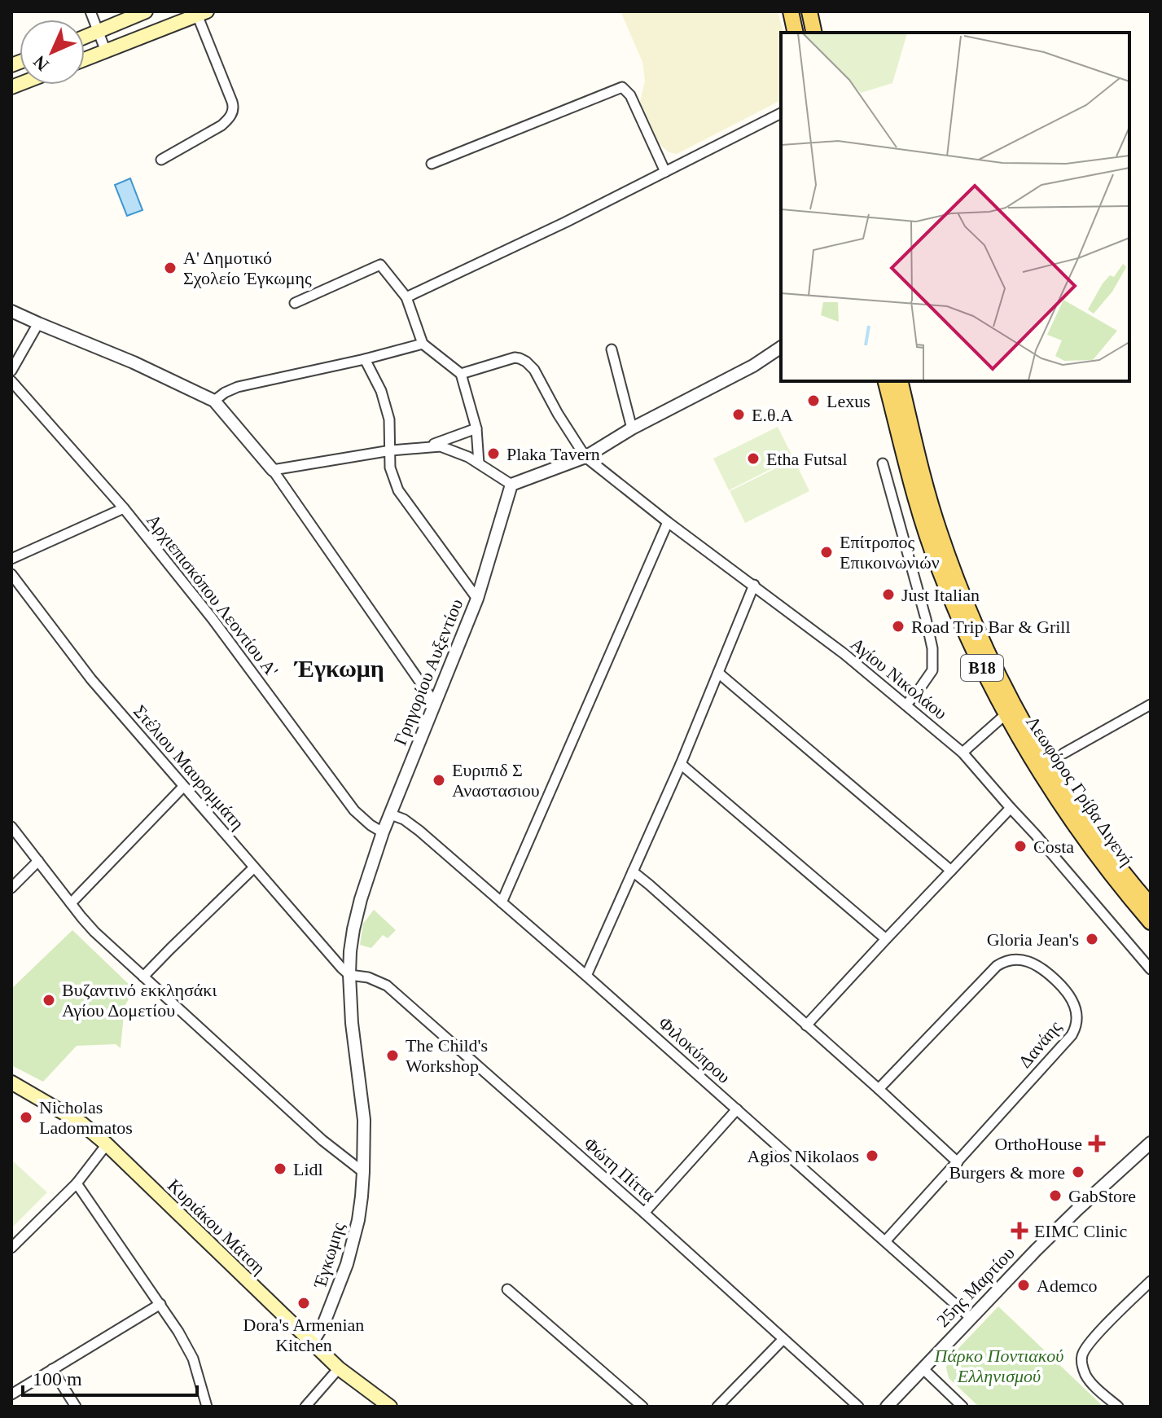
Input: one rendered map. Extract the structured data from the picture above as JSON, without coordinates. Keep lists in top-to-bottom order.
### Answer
{
  "streets": {
    "main road": ["B18", "Λεωφόρος Γρίβα Διγενή", "Κυριάκου Μάτση"],
    "street": [
      "Αρχιεπισκόπου Λεοντίου Α'",
      "Γρηγορίου Αυξεντίου",
      "Αγίου Νικολάου",
      "Στέλιου Μαυρομμάτη",
      "Δανάης",
      "Φιλοκύπρου",
      "Φώτη Πίττα",
      "Έγκωμης",
      "25ης Μαρτίου"
    ]
  },
  "crossings": [
    ["Αρχιεπισκόπου Λεοντίου Α'", "Γρηγορίου Αυξεντίου"],
    ["Γρηγορίου Αυξεντίου", "Στέλιου Μαυρομμάτη"],
    ["Γρηγορίου Αυξεντίου", "Φιλοκύπρου"],
    ["Γρηγορίου Αυξεντίου", "Φώτη Πίττα"],
    ["Γρηγορίου Αυξεντίου", "Έγκωμης"],
    ["Στέλιου Μαυρομμάτη", "Φώτη Πίττα"],
    ["Δανάης", "Φιλοκύπρου"],
    ["Φιλοκύπρου", "25ης Μαρτίου"],
    ["Κυριάκου Μάτση", "Έγκωμης"]
  ],
  "districts": ["Έγκωμη"],
  "parks": ["Πάρκο Ποντιακού Ελληνισμού"],
  "places": {
    "other": [
      "Α' Δημοτικό Σχολείο Έγκωμης",
      "Lexus",
      "Ε.θ.Α",
      "Plaka Tavern",
      "Etha Futsal",
      "Επίτροπος Επικοινωνιών",
      "Just Italian",
      "Road Trip Bar & Grill",
      "Ευριπιδ Σ Αναστασιου",
      "Costa",
      "Gloria Jean's",
      "Βυζαντινό εκκλησάκι Αγίου Δομετίου",
      "The Child's Workshop",
      "Nicholas Ladommatos",
      "Agios Nikolaos",
      "Lidl",
      "Burgers & more",
      "GabStore",
      "Ademco",
      "Dora's Armenian Kitchen"
    ],
    "health": ["OrthoHouse", "EIMC Clinic"]
  },
  "scale_bar": "100 m",
  "north": "bottom left"
}
